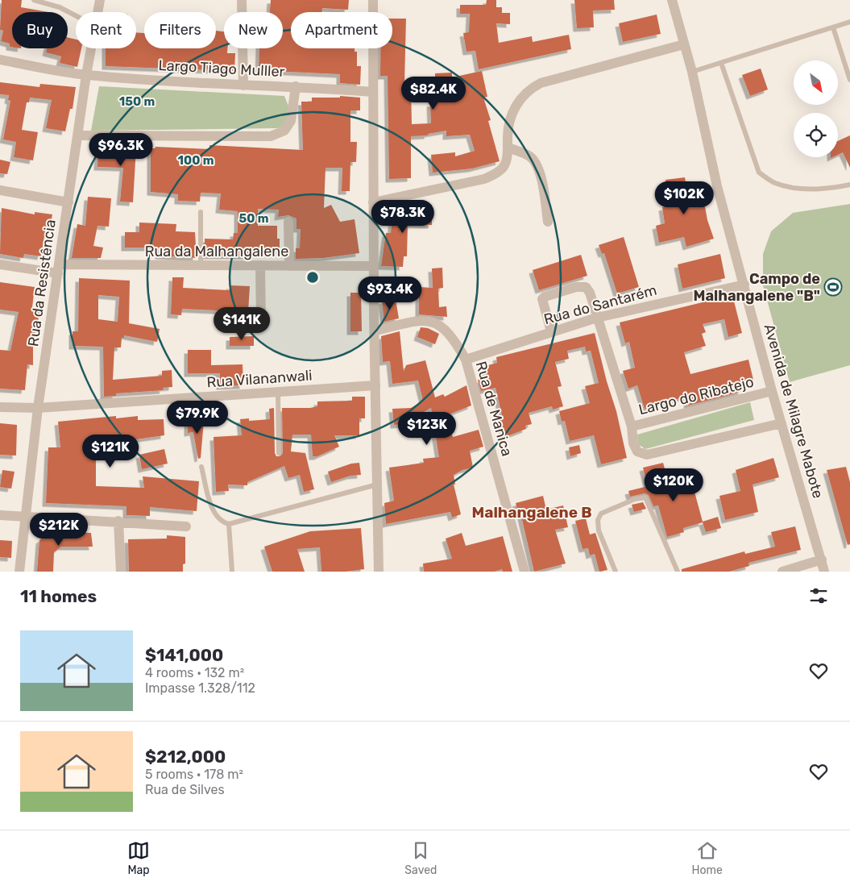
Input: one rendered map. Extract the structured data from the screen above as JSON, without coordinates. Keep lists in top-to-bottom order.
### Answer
{
  "streets": {
    "street": [
      "Largo Tiago Mulller",
      "Rua da Malhangalene",
      "Rua da Resistência",
      "Rua do Santarém",
      "Rua Vilananwali",
      "Largo do Ribatejo",
      "Rua de Manica",
      "Avenida de Milagre Mabote"
    ]
  },
  "crossings": [
    ["Largo Tiago Mulller", "Rua da Resistência"],
    ["Rua da Malhangalene", "Rua da Resistência"],
    ["Rua da Resistência", "Rua Vilananwali"],
    ["Rua do Santarém", "Rua de Manica"],
    ["Rua do Santarém", "Avenida de Milagre Mabote"],
    ["Largo do Ribatejo", "Avenida de Milagre Mabote"]
  ],
  "districts": ["Malhangalene B"],
  "places": {
    "sports": ["Campo de Malhangalene \"B\""]
  },
  "north": "bottom right",
  "page": {
    "chip": [
      "Buy",
      "Rent",
      "Filters",
      "New",
      "Apartment"
    ],
    "price": [
      "$82.4K",
      "$96.3K",
      "$102K",
      "$78.3K",
      "$93.4K",
      "$141K",
      "$79.9K",
      "$123K",
      "$121K",
      "$120K",
      "$212K"
    ],
    "heading": "11 homes",
    "list": [
      {
        "name": "$141,000",
        "note": "4 rooms · 132 m² · Impasse 1.328/112"
      },
      {
        "name": "$212,000",
        "note": "5 rooms · 178 m² · Rua de Silves"
      }
    ],
    "tabs": ["Map", "Saved", "Home"]
  },
  "rings": ["150 m", "100 m", "50 m"]
}
